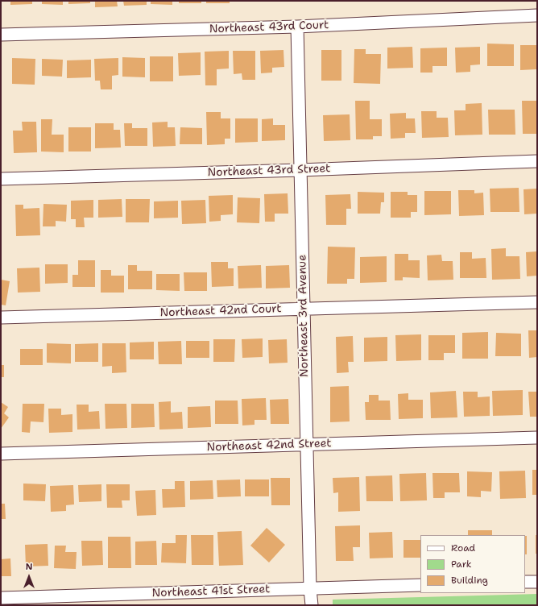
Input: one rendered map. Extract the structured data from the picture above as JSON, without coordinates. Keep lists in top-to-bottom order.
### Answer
{
  "streets": {
    "street": [
      "Northeast 43rd Court",
      "Northeast 43rd Street",
      "Northeast 42nd Court",
      "Northeast 3rd Avenue",
      "Northeast 42nd Street",
      "Northeast 41st Street"
    ]
  },
  "crossings": [
    ["Northeast 43rd Court", "Northeast 3rd Avenue"],
    ["Northeast 43rd Street", "Northeast 3rd Avenue"],
    ["Northeast 42nd Court", "Northeast 3rd Avenue"],
    ["Northeast 3rd Avenue", "Northeast 42nd Street"],
    ["Northeast 3rd Avenue", "Northeast 41st Street"]
  ],
  "legend": ["Road", "Park", "Building"],
  "north": "top"
}
